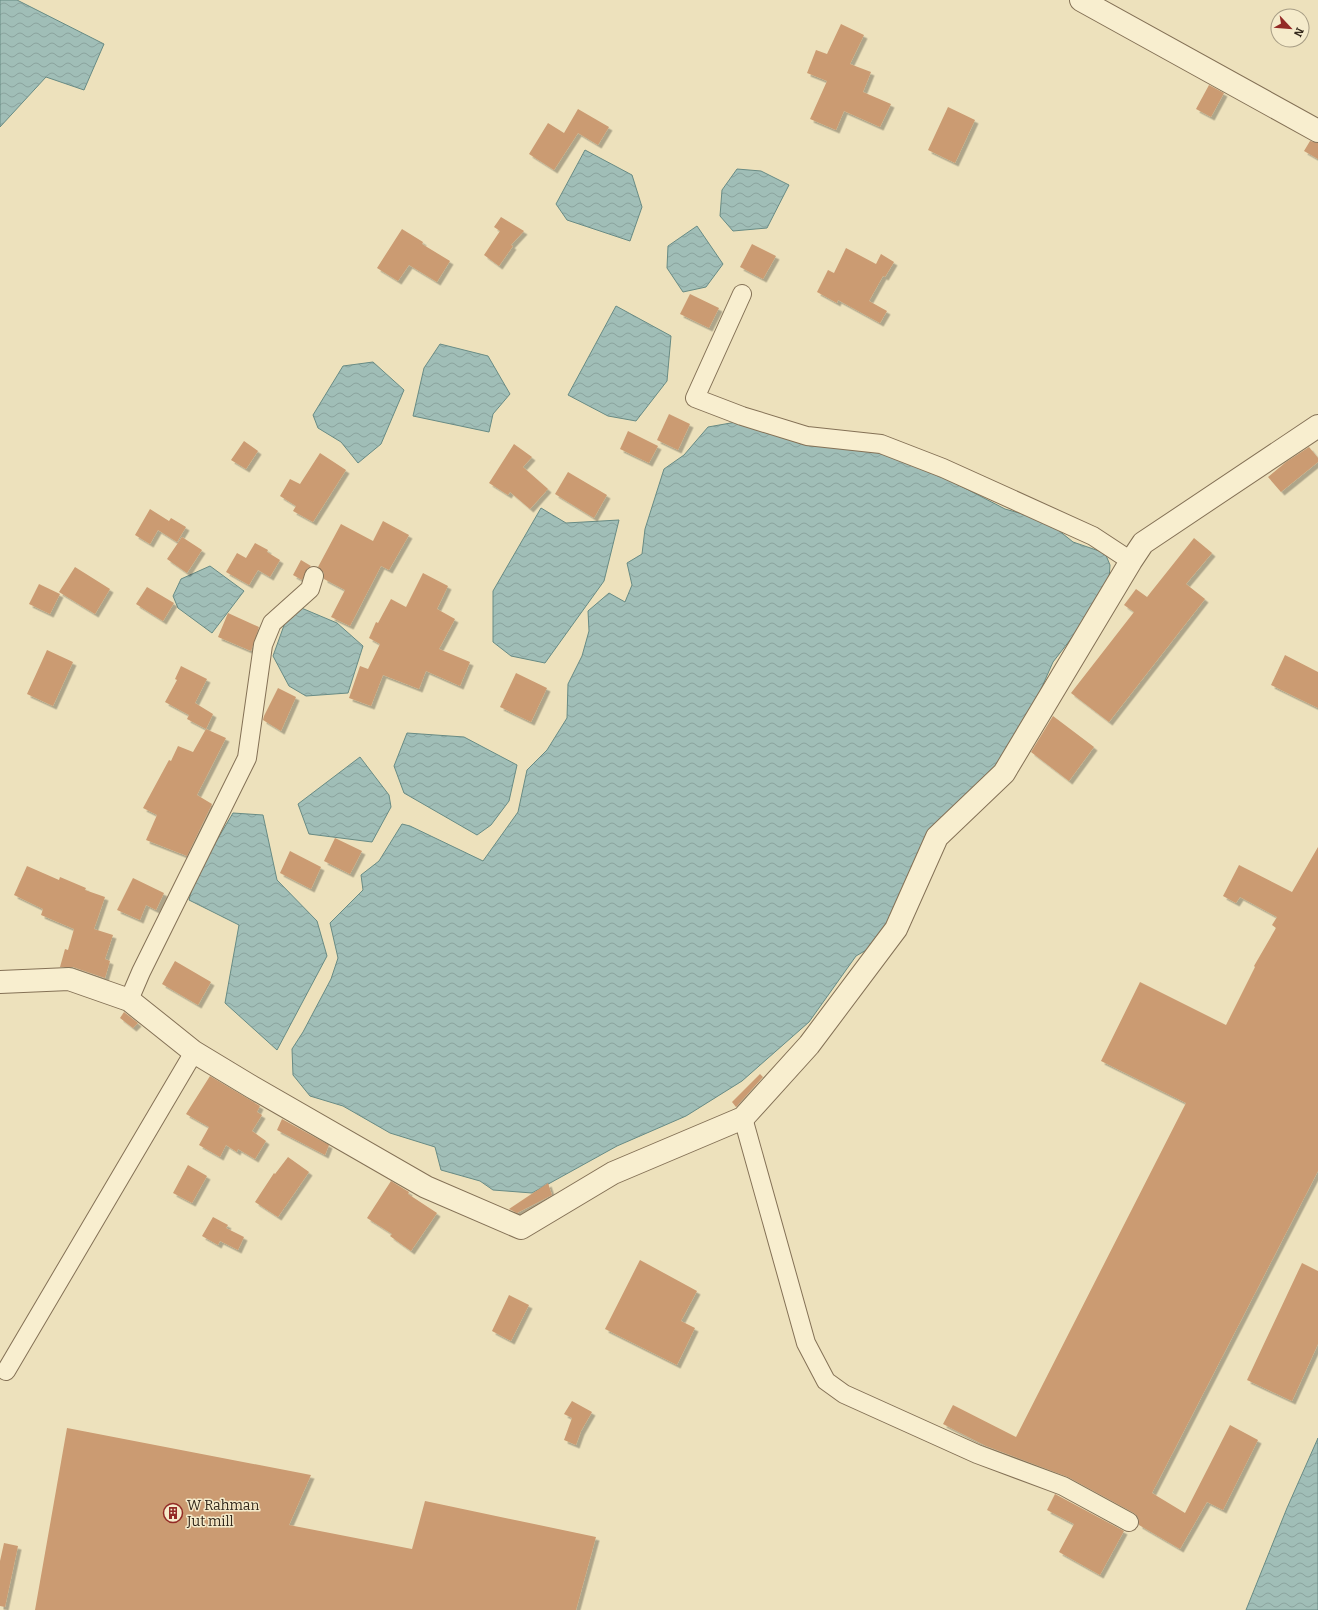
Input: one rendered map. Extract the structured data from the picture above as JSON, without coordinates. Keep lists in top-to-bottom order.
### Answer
{
  "places": {
    "building": ["W Rahman Jut mill"]
  },
  "north": "bottom right"
}
